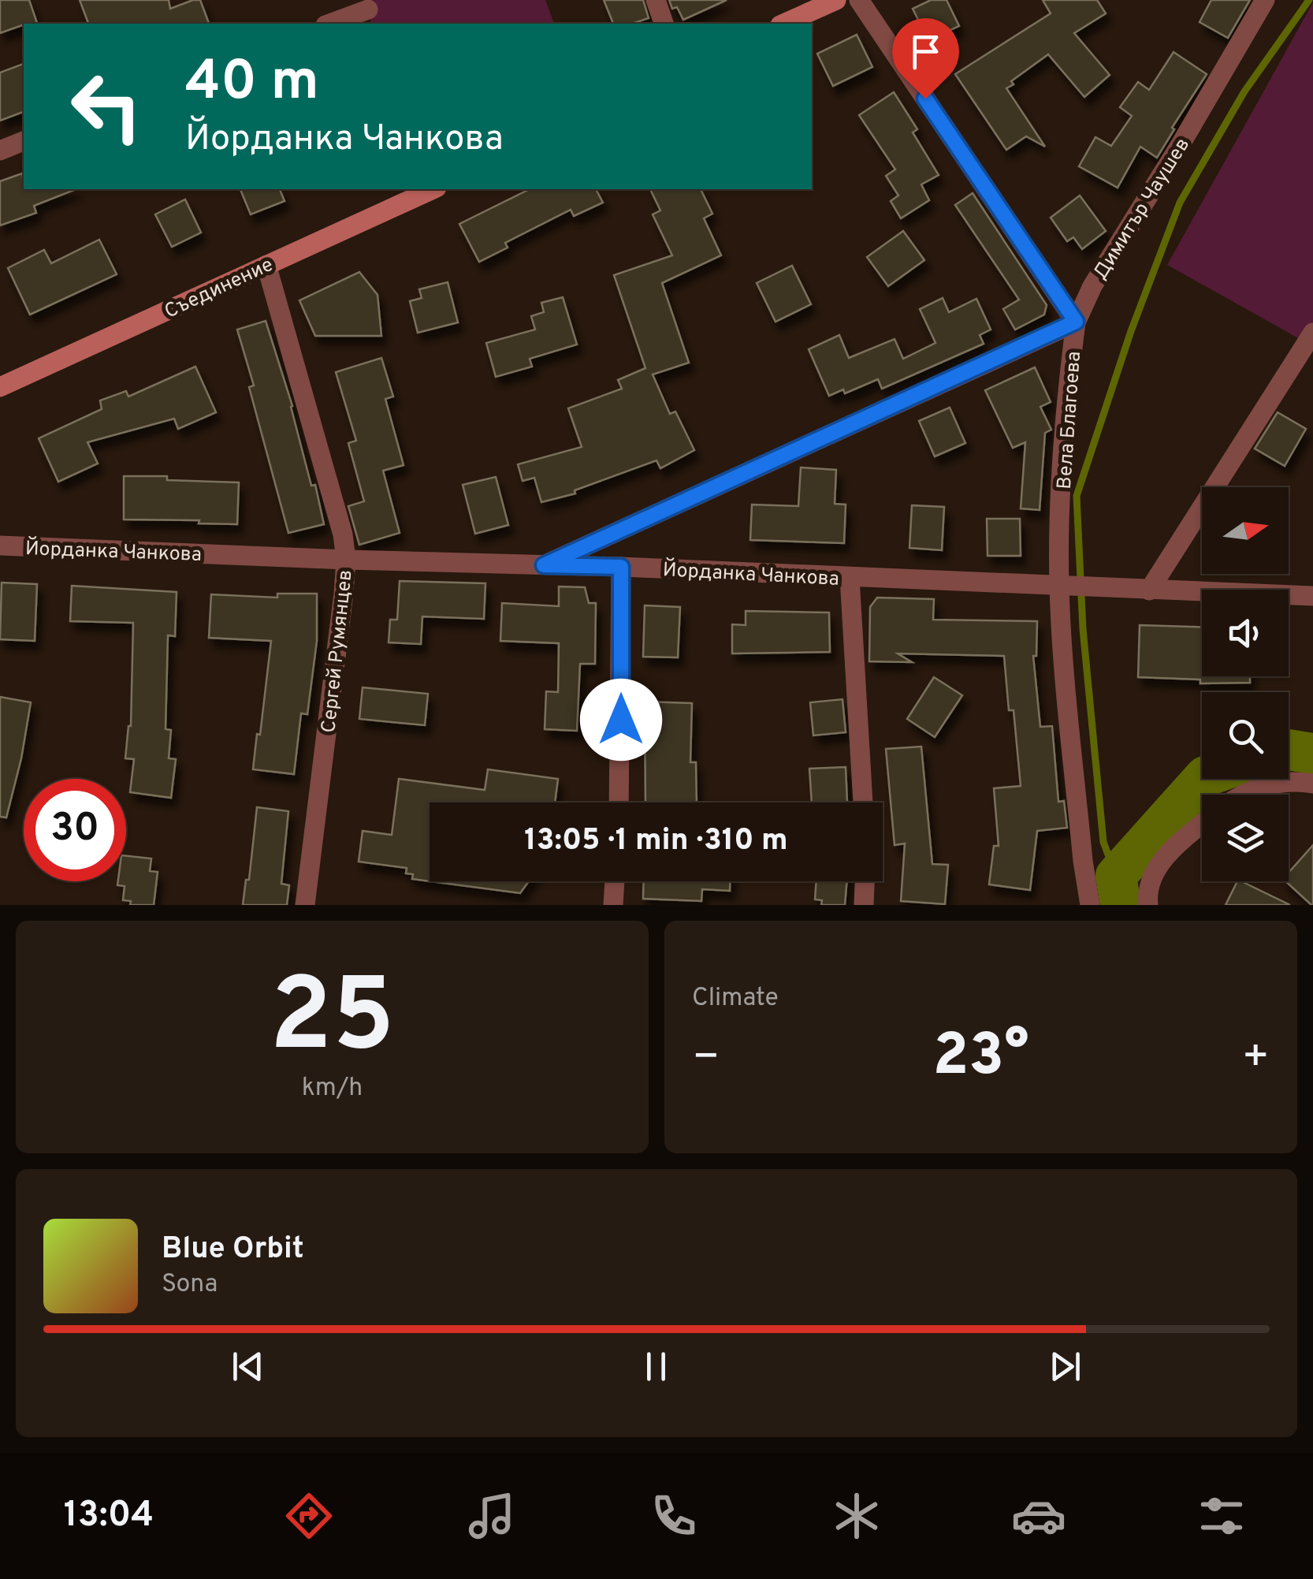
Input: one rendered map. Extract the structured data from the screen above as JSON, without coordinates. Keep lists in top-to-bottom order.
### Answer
{
  "streets": {
    "street": [
      "Димитър Чаушев",
      "Съединение",
      "Вела Благоева",
      "Йорданка Чанкова",
      "Сергей Румянцев"
    ]
  },
  "crossings": [
    ["Димитър Чаушев", "Вела Благоева"],
    ["Съединение", "Сергей Румянцев"],
    ["Вела Благоева", "Йорданка Чанкова"],
    ["Йорданка Чанкова", "Сергей Румянцев"]
  ],
  "north": "right",
  "page": {
    "turn": ["40 m", "Йорданка Чанкова"],
    "limit": "30",
    "trip": "13:05 · 1 min · 310 m",
    "tile": [
      ["25", "km/h"],
      "Climate"
    ],
    "heat": ["−", "23°", "+"],
    "song": ["Blue Orbit", "Sona"],
    "tabs": "13:04"
  }
}
